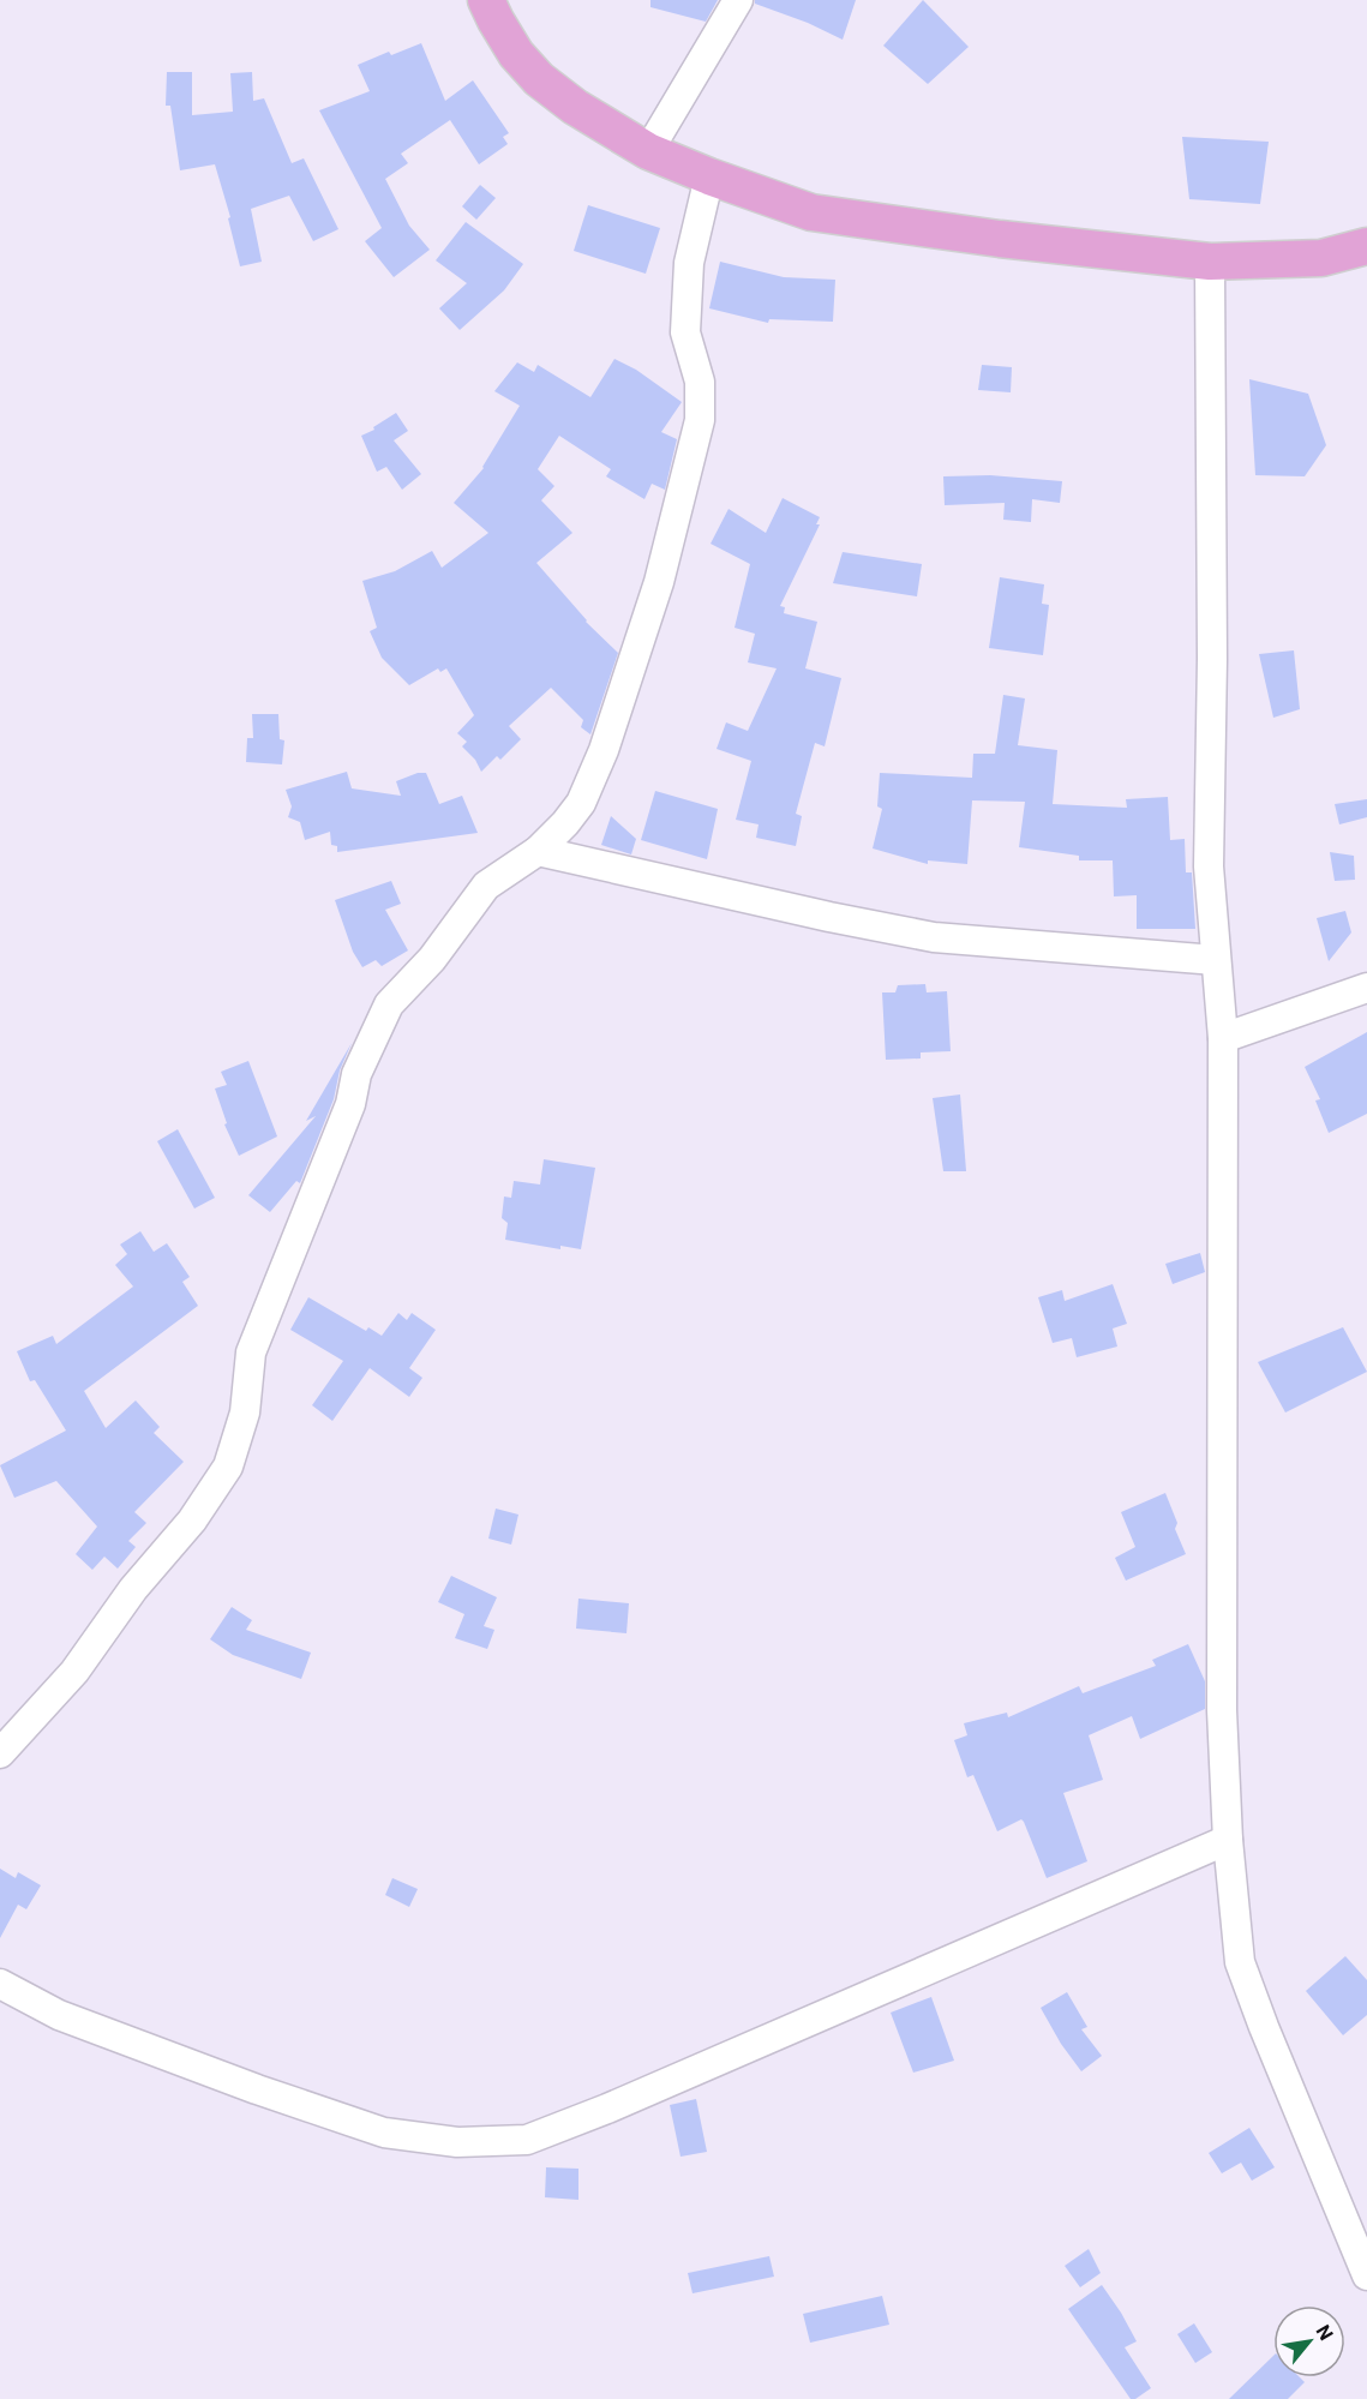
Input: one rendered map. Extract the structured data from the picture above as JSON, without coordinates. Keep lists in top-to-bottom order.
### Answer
{
  "north": "top right"
}
